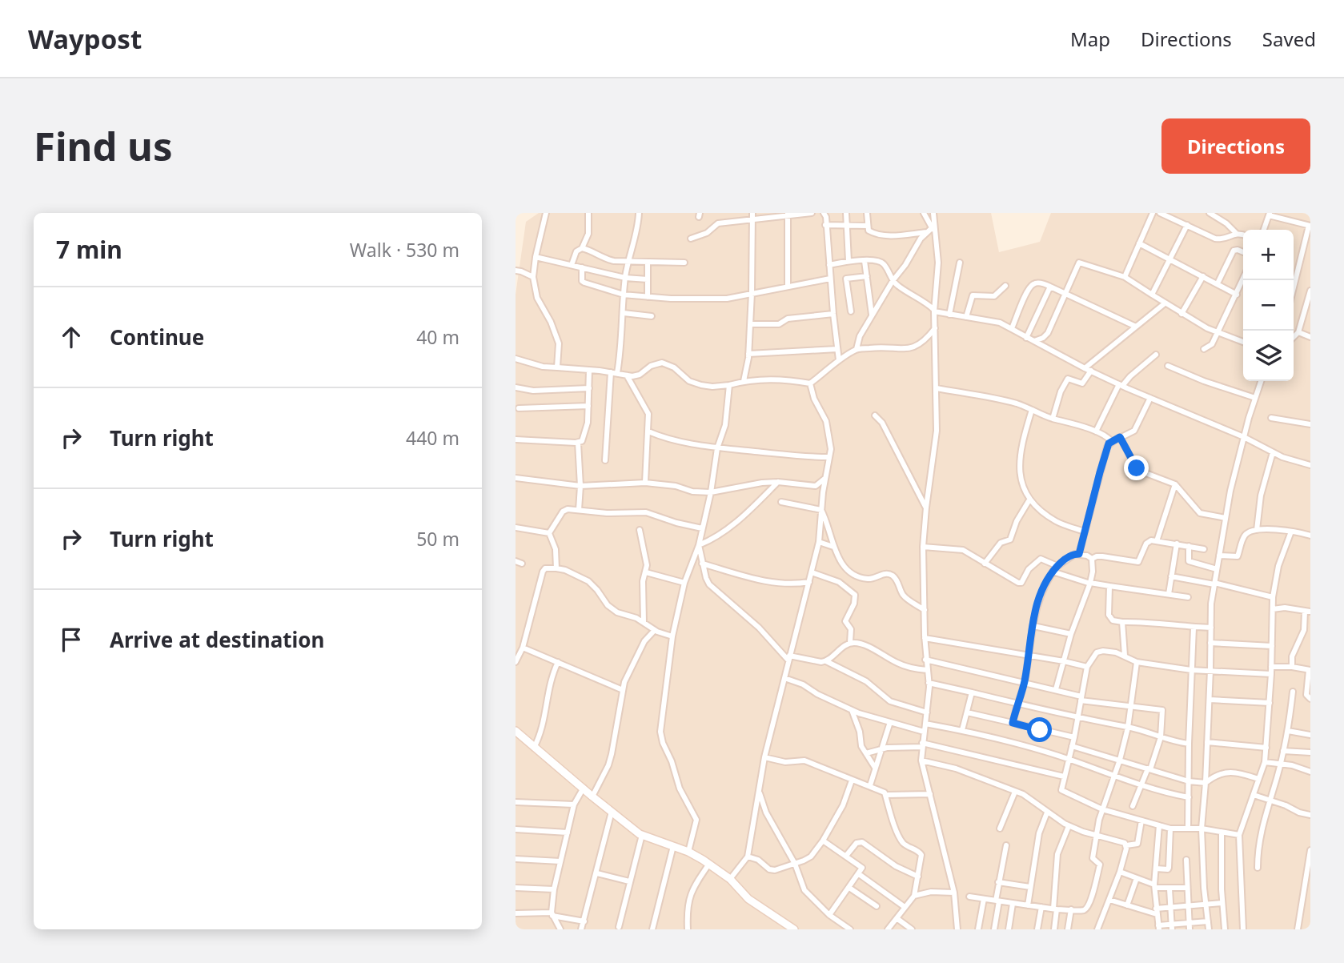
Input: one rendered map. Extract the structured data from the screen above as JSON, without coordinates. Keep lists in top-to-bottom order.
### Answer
{
  "page": {
    "header": "Waypost",
    "nav": ["Map", "Directions", "Saved"],
    "buttons": "Directions",
    "title": "Find us",
    "heading": ["7 min", "Walk · 530 m"],
    "map_buttons": ["+", "−"],
    "list": [
      ["Continue", "40 m"],
      ["Turn right", "440 m"],
      ["Turn right", "50 m"],
      "Arrive at destination"
    ]
  }
}
